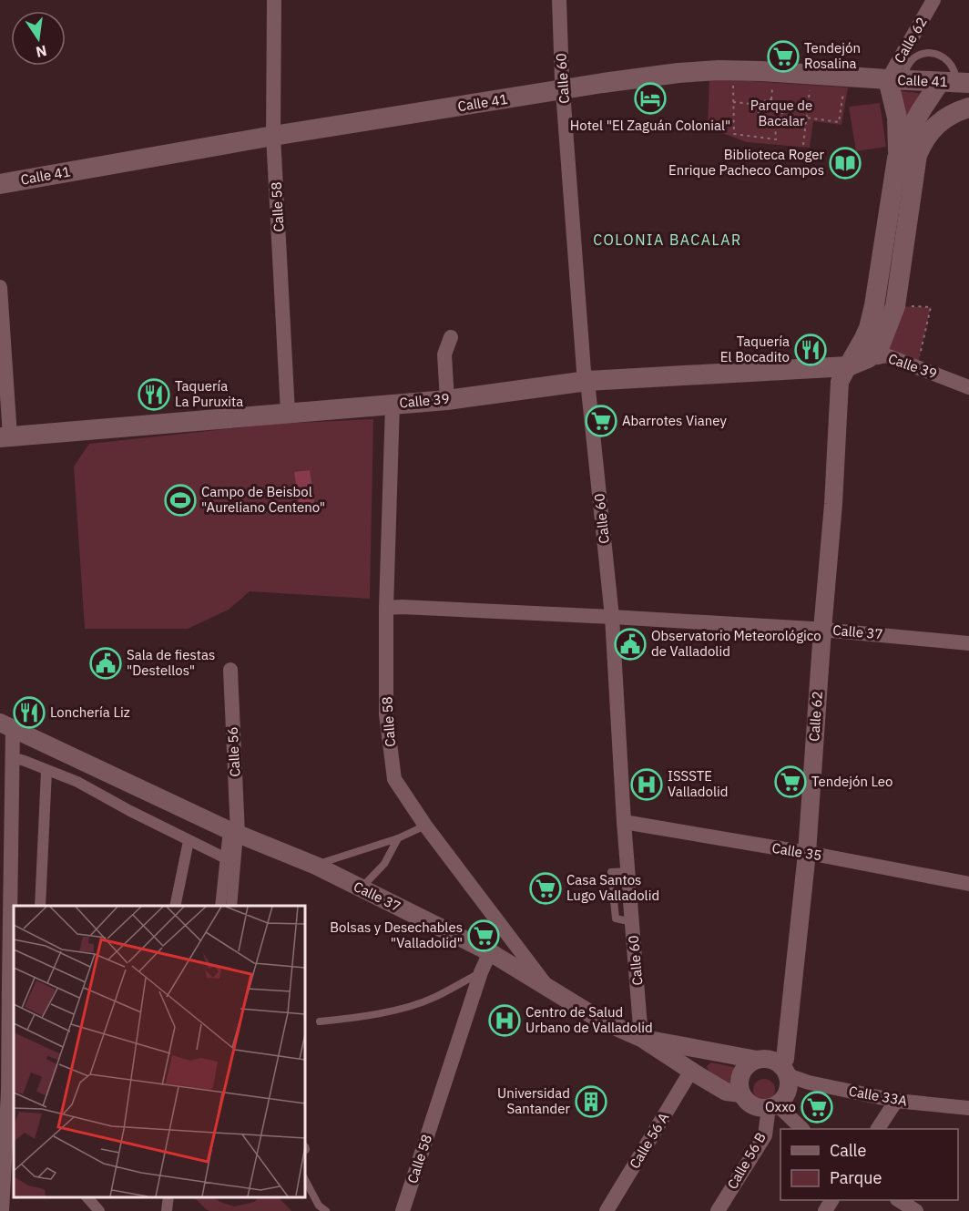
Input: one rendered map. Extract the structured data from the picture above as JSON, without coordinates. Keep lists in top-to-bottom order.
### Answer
{
  "streets": {
    "main road": ["Calle 41", "Calle 39"],
    "street": [
      "Calle 62",
      "Calle 60",
      "Calle 58",
      "Calle 37",
      "Calle 56",
      "Calle 35",
      "Calle 33A",
      "Calle 56 A",
      "Calle 56 B"
    ]
  },
  "crossings": [
    ["Calle 62", "Calle 41"],
    ["Calle 62", "Calle 39"],
    ["Calle 62", "Calle 37"],
    ["Calle 62", "Calle 35"],
    ["Calle 62", "Calle 33A"],
    ["Calle 62", "Calle 56 B"],
    ["Calle 60", "Calle 41"],
    ["Calle 60", "Calle 39"],
    ["Calle 60", "Calle 37"],
    ["Calle 60", "Calle 35"],
    ["Calle 41", "Calle 58"],
    ["Calle 58", "Calle 39"],
    ["Calle 58", "Calle 37"],
    ["Calle 37", "Calle 56"],
    ["Calle 37", "Calle 33A"],
    ["Calle 37", "Calle 56 A"],
    ["Calle 37", "Calle 56 B"],
    ["Calle 33A", "Calle 56 B"]
  ],
  "districts": ["COLONIA BACALAR"],
  "parks": ["Parque de Bacalar"],
  "places": {
    "supermarket": [
      "Tendejón Rosalina",
      "Abarrotes Vianey",
      "Tendejón Leo",
      "Casa Santos Lugo Valladolid",
      "Bolsas y Desechables \"Valladolid\"",
      "Oxxo"
    ],
    "hotel": ["Hotel \"El Zaguán Colonial\""],
    "library": ["Biblioteca Roger Enrique Pacheco Campos"],
    "restaurant": ["Taquería El Bocadito", "Taquería La Puruxita", "Lonchería Liz"],
    "sports": ["Campo de Beisbol \"Aureliano Centeno\""],
    "public building": ["Observatorio Meteorológico de Valladolid", "Sala de fiestas \"Destellos\""],
    "hospital": ["ISSSTE Valladolid", "Centro de Salud Urbano de Valladolid"],
    "building": ["Universidad Santander"]
  },
  "legend": ["Calle", "Parque"],
  "north": "bottom"
}
